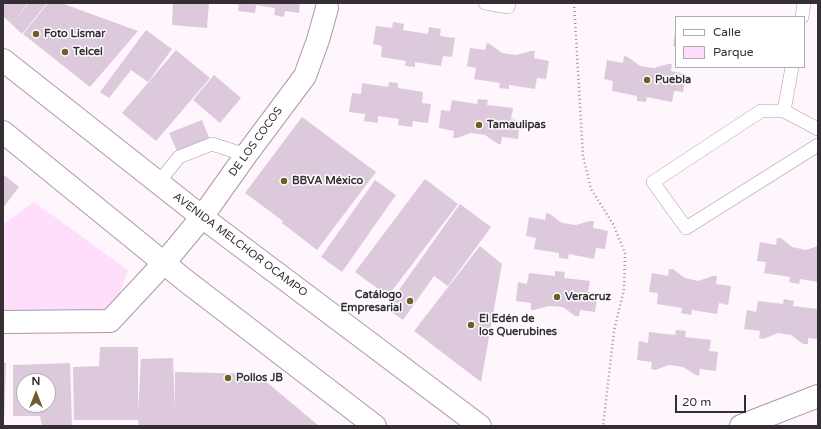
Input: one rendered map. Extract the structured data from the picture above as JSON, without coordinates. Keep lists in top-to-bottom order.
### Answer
{
  "streets": {
    "main road": ["DE LOS COCOS", "AVENIDA MELCHOR OCAMPO"]
  },
  "crossings": [
    ["DE LOS COCOS", "AVENIDA MELCHOR OCAMPO"]
  ],
  "places": [
    "Foto Lismar",
    "Telcel",
    "Puebla",
    "Tamaulipas",
    "BBVA México",
    "Veracruz",
    "Catálogo Empresarial",
    "El Edén de los Querubines",
    "Pollos JB"
  ],
  "legend": ["Calle", "Parque"],
  "scale_bar": "20 m",
  "north": "top"
}
